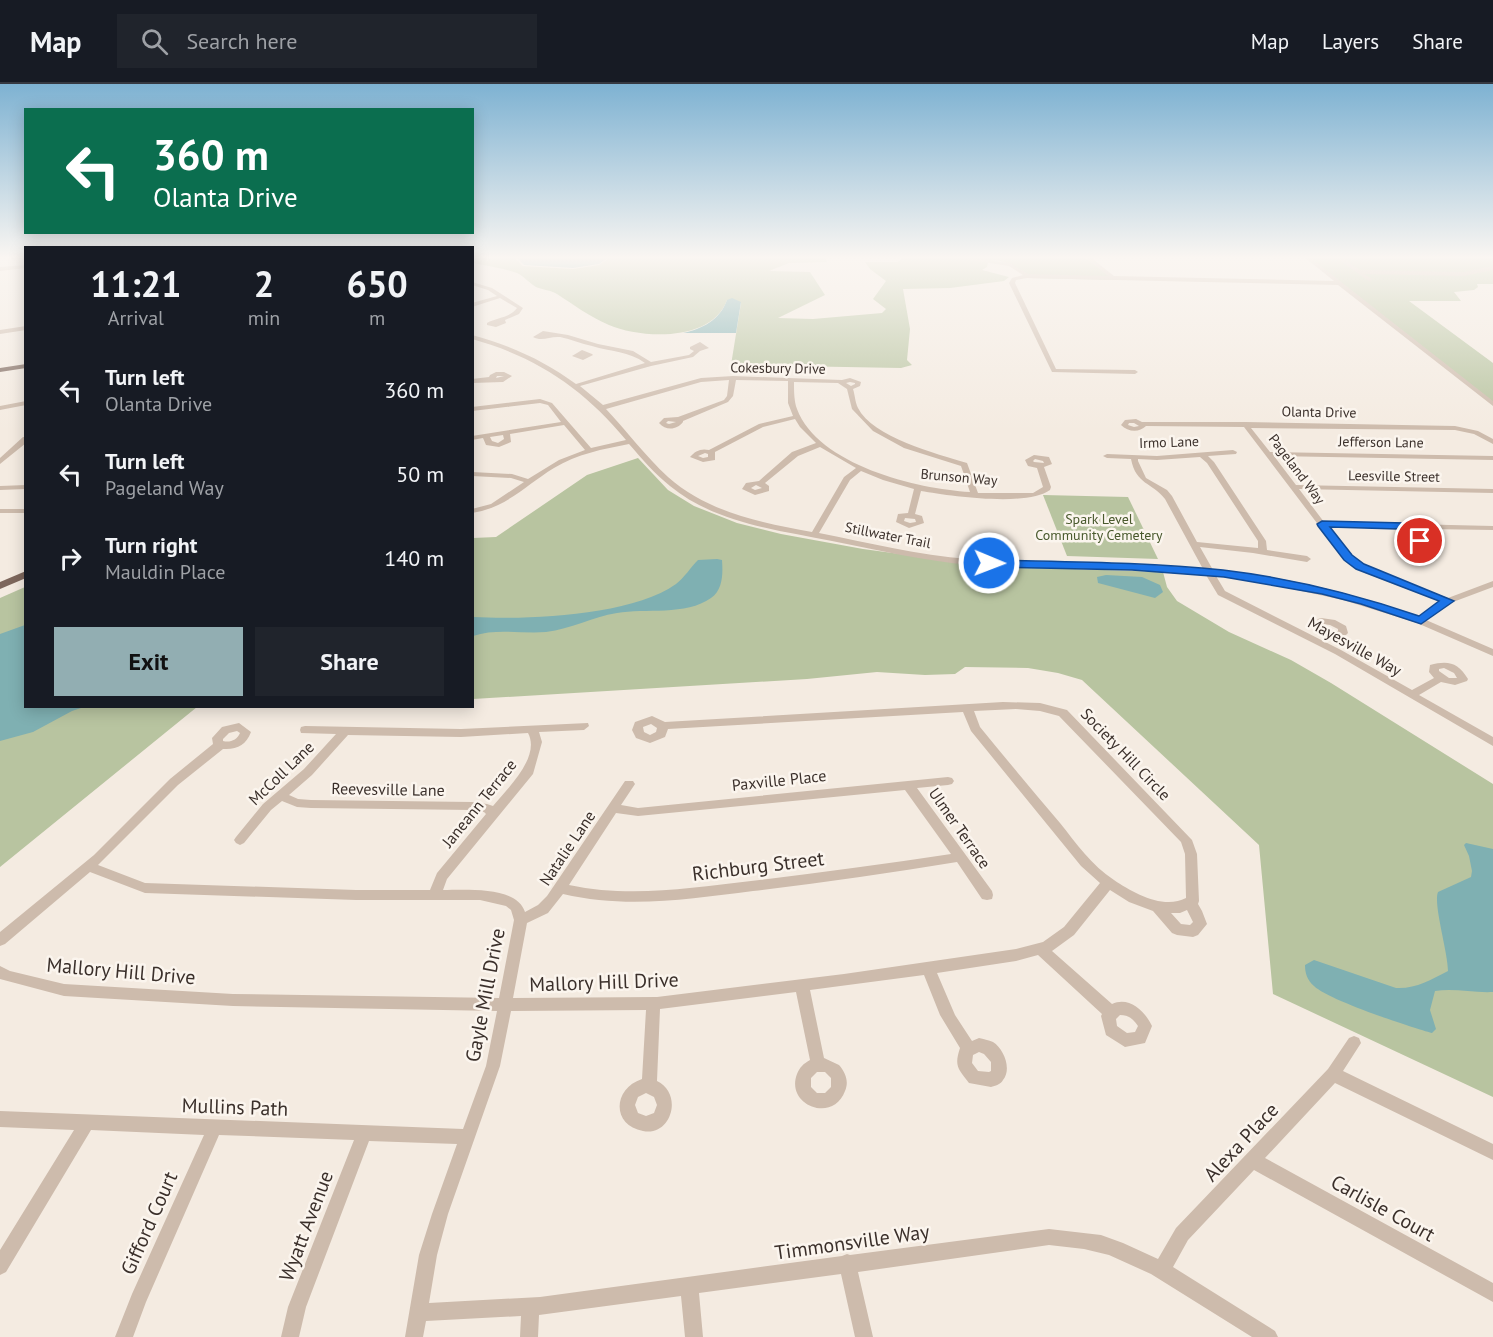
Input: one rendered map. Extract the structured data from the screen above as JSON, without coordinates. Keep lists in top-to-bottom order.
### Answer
{
  "streets": {
    "street": [
      "Cokesbury Drive",
      "Olanta Drive",
      "Irmo Lane",
      "Jefferson Lane",
      "Pageland Way",
      "Leesville Street",
      "Brunson Way",
      "Stillwater Trail",
      "Mayesville Way",
      "Society Hill Circle",
      "McColl Lane",
      "Paxville Place",
      "Reevesville Lane",
      "Janeann Terrace",
      "Ulmer Terrace",
      "Natalie Lane",
      "Richburg Street",
      "Mallory Hill Drive",
      "Gayle Mill Drive",
      "Mullins Path",
      "Alexa Place",
      "Carlisle Court",
      "Gifford Court",
      "Wyatt Avenue",
      "Timmonsville Way"
    ]
  },
  "crossings": [
    ["Cokesbury Drive", "Brunson Way"],
    ["Cokesbury Drive", "Stillwater Trail"],
    ["Olanta Drive", "Pageland Way"],
    ["Irmo Lane", "Mayesville Way"],
    ["Jefferson Lane", "Pageland Way"],
    ["Pageland Way", "Leesville Street"],
    ["Stillwater Trail", "Mayesville Way"],
    ["Society Hill Circle", "Mallory Hill Drive"],
    ["McColl Lane", "Reevesville Lane"],
    ["Paxville Place", "Ulmer Terrace"],
    ["Paxville Place", "Natalie Lane"],
    ["Reevesville Lane", "Janeann Terrace"],
    ["Janeann Terrace", "Gayle Mill Drive"],
    ["Ulmer Terrace", "Richburg Street"],
    ["Natalie Lane", "Richburg Street"],
    ["Natalie Lane", "Gayle Mill Drive"],
    ["Mallory Hill Drive", "Gayle Mill Drive"],
    ["Gayle Mill Drive", "Mullins Path"],
    ["Gayle Mill Drive", "Timmonsville Way"],
    ["Mullins Path", "Gifford Court"],
    ["Mullins Path", "Wyatt Avenue"],
    ["Alexa Place", "Carlisle Court"],
    ["Alexa Place", "Timmonsville Way"]
  ],
  "parks": ["Spark Level Community Cemetery"],
  "page": {
    "header": "Map",
    "search": "Search here",
    "nav": ["Map", "Layers", "Share"],
    "turn": ["360 m", "Olanta Drive"],
    "eta": [
      "11:21",
      "Arrival",
      "2",
      "min",
      "650",
      "m"
    ],
    "list": [
      {
        "name": "Turn left",
        "note": "Olanta Drive",
        "value": "360 m"
      },
      {
        "name": "Turn left",
        "note": "Pageland Way",
        "value": "50 m"
      },
      {
        "name": "Turn right",
        "note": "Mauldin Place",
        "value": "140 m"
      }
    ],
    "buttons": ["Exit", "Share"]
  }
}
